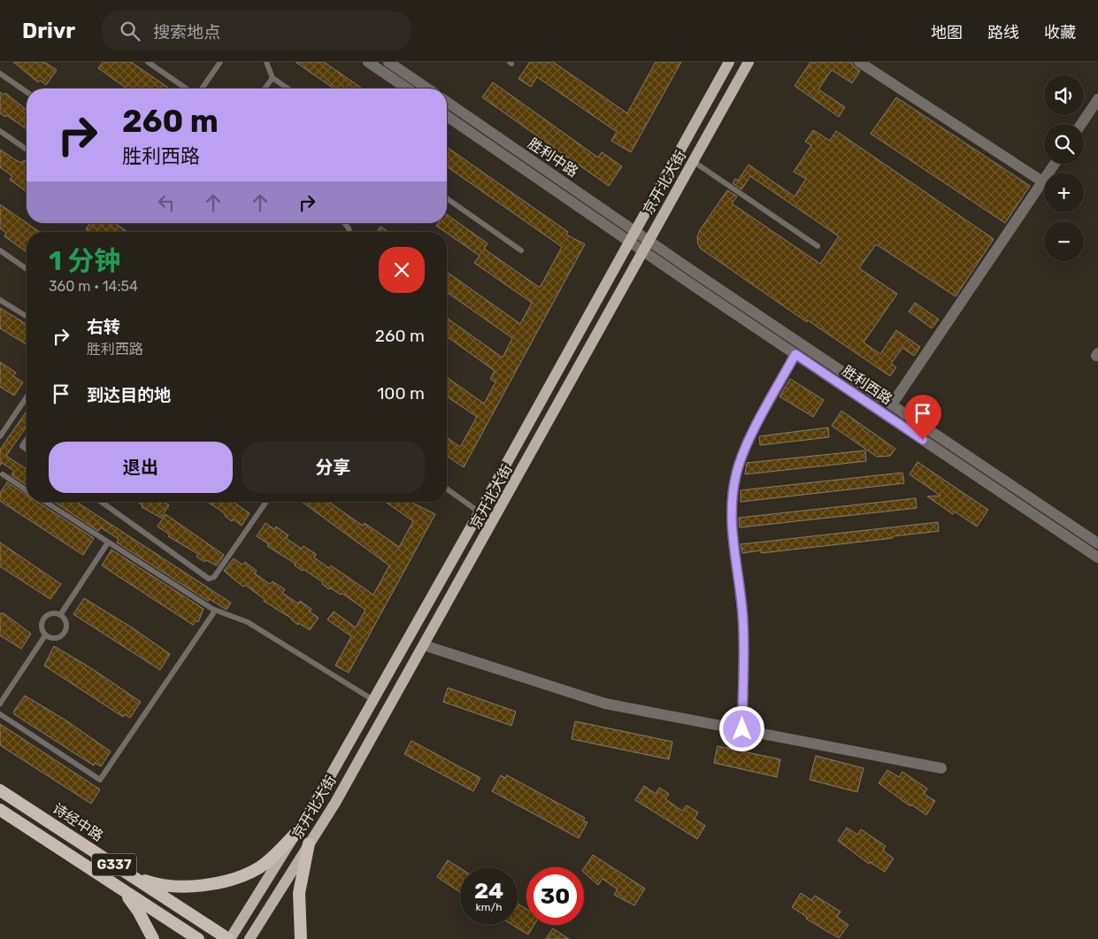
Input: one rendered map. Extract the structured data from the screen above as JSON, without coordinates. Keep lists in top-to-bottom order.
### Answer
{
  "streets": {
    "highway": ["诗经中路", "G337"],
    "main road": ["京开北大街"],
    "street": ["胜利中路", "胜利西路"]
  },
  "crossings": [
    ["胜利中路", "京开北大街"],
    ["胜利中路", "胜利西路"],
    ["京开北大街", "胜利西路"],
    ["京开北大街", "诗经中路"]
  ],
  "page": {
    "header": "Drivr",
    "search": "搜索地点",
    "nav": ["地图", "路线", "收藏"],
    "map_buttons": ["+", "−"],
    "turn": ["260 m", "胜利西路"],
    "heading": ["1 分钟", "360 m · 14:54"],
    "list": [
      {
        "name": "右转",
        "note": "胜利西路",
        "value": "260 m"
      },
      {
        "name": "到达目的地",
        "value": "100 m"
      }
    ],
    "buttons": ["退出", "分享"],
    "speed": "24 km/h",
    "limit": "30"
  }
}
